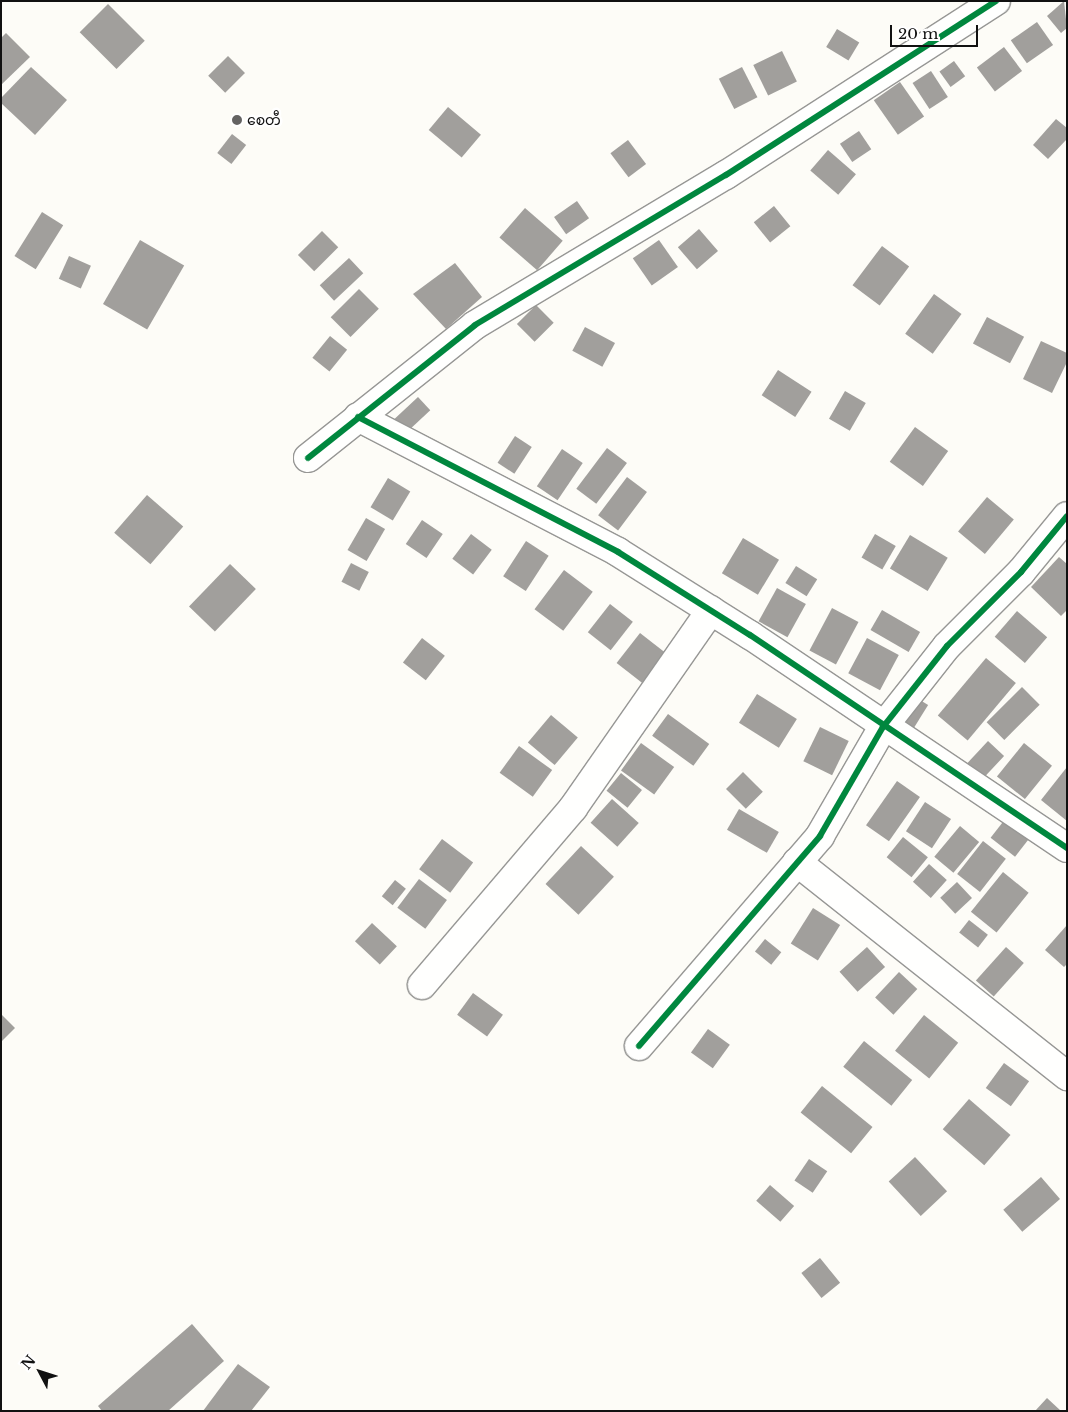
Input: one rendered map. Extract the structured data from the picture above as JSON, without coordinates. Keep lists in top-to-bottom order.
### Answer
{
  "places": ["စေတီ"],
  "scale_bar": "20 m",
  "north": "top left"
}
